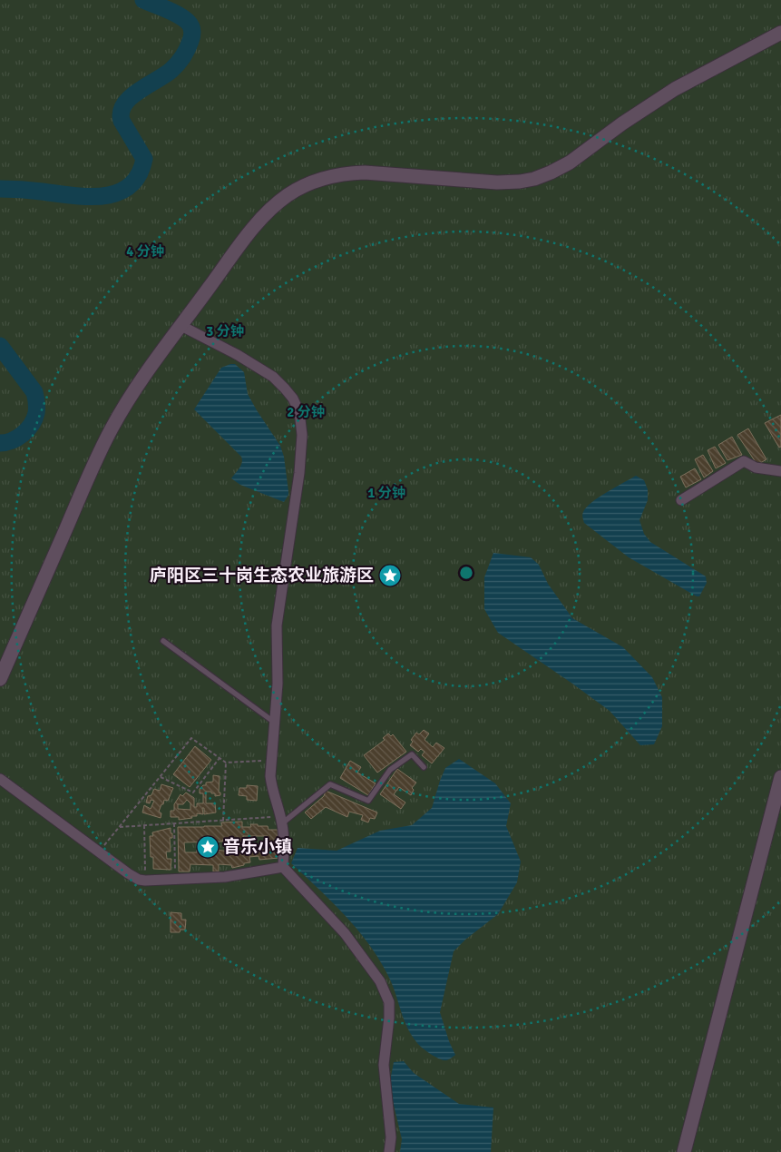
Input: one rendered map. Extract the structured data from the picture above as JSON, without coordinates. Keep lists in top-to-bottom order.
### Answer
{
  "places": {
    "place": ["庐阳区三十岗生态农业旅游区", "音乐小镇"]
  },
  "rings": [
    "4 分钟",
    "3 分钟",
    "2 分钟",
    "1 分钟"
  ]
}
